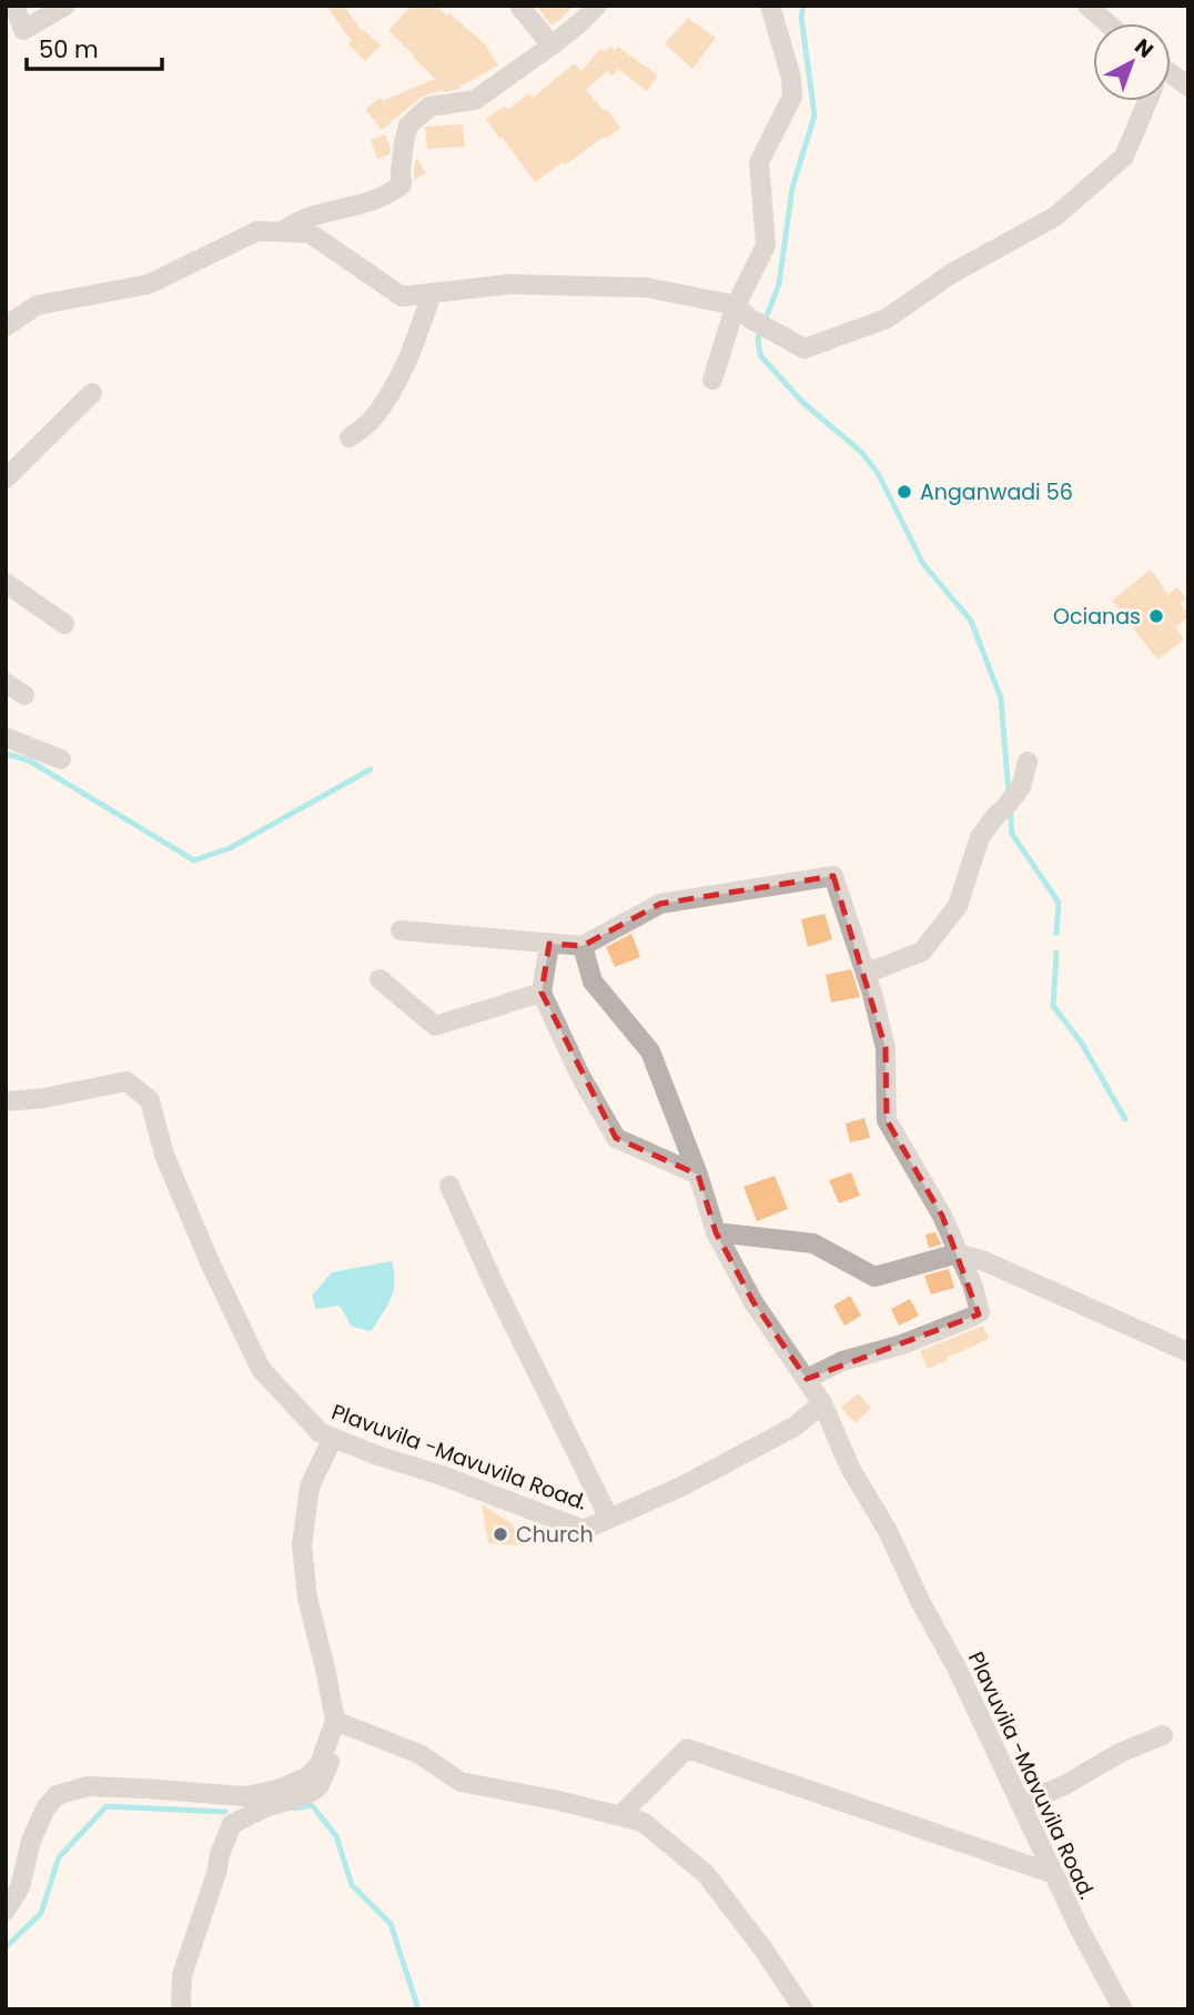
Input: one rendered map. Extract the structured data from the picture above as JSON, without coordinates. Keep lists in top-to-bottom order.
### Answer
{
  "streets": {
    "street": ["Plavuvila -Mavuvila Road."]
  },
  "places": ["Anganwadi 56", "Ocianas", "Church"],
  "scale_bar": "50 m",
  "north": "top right"
}
